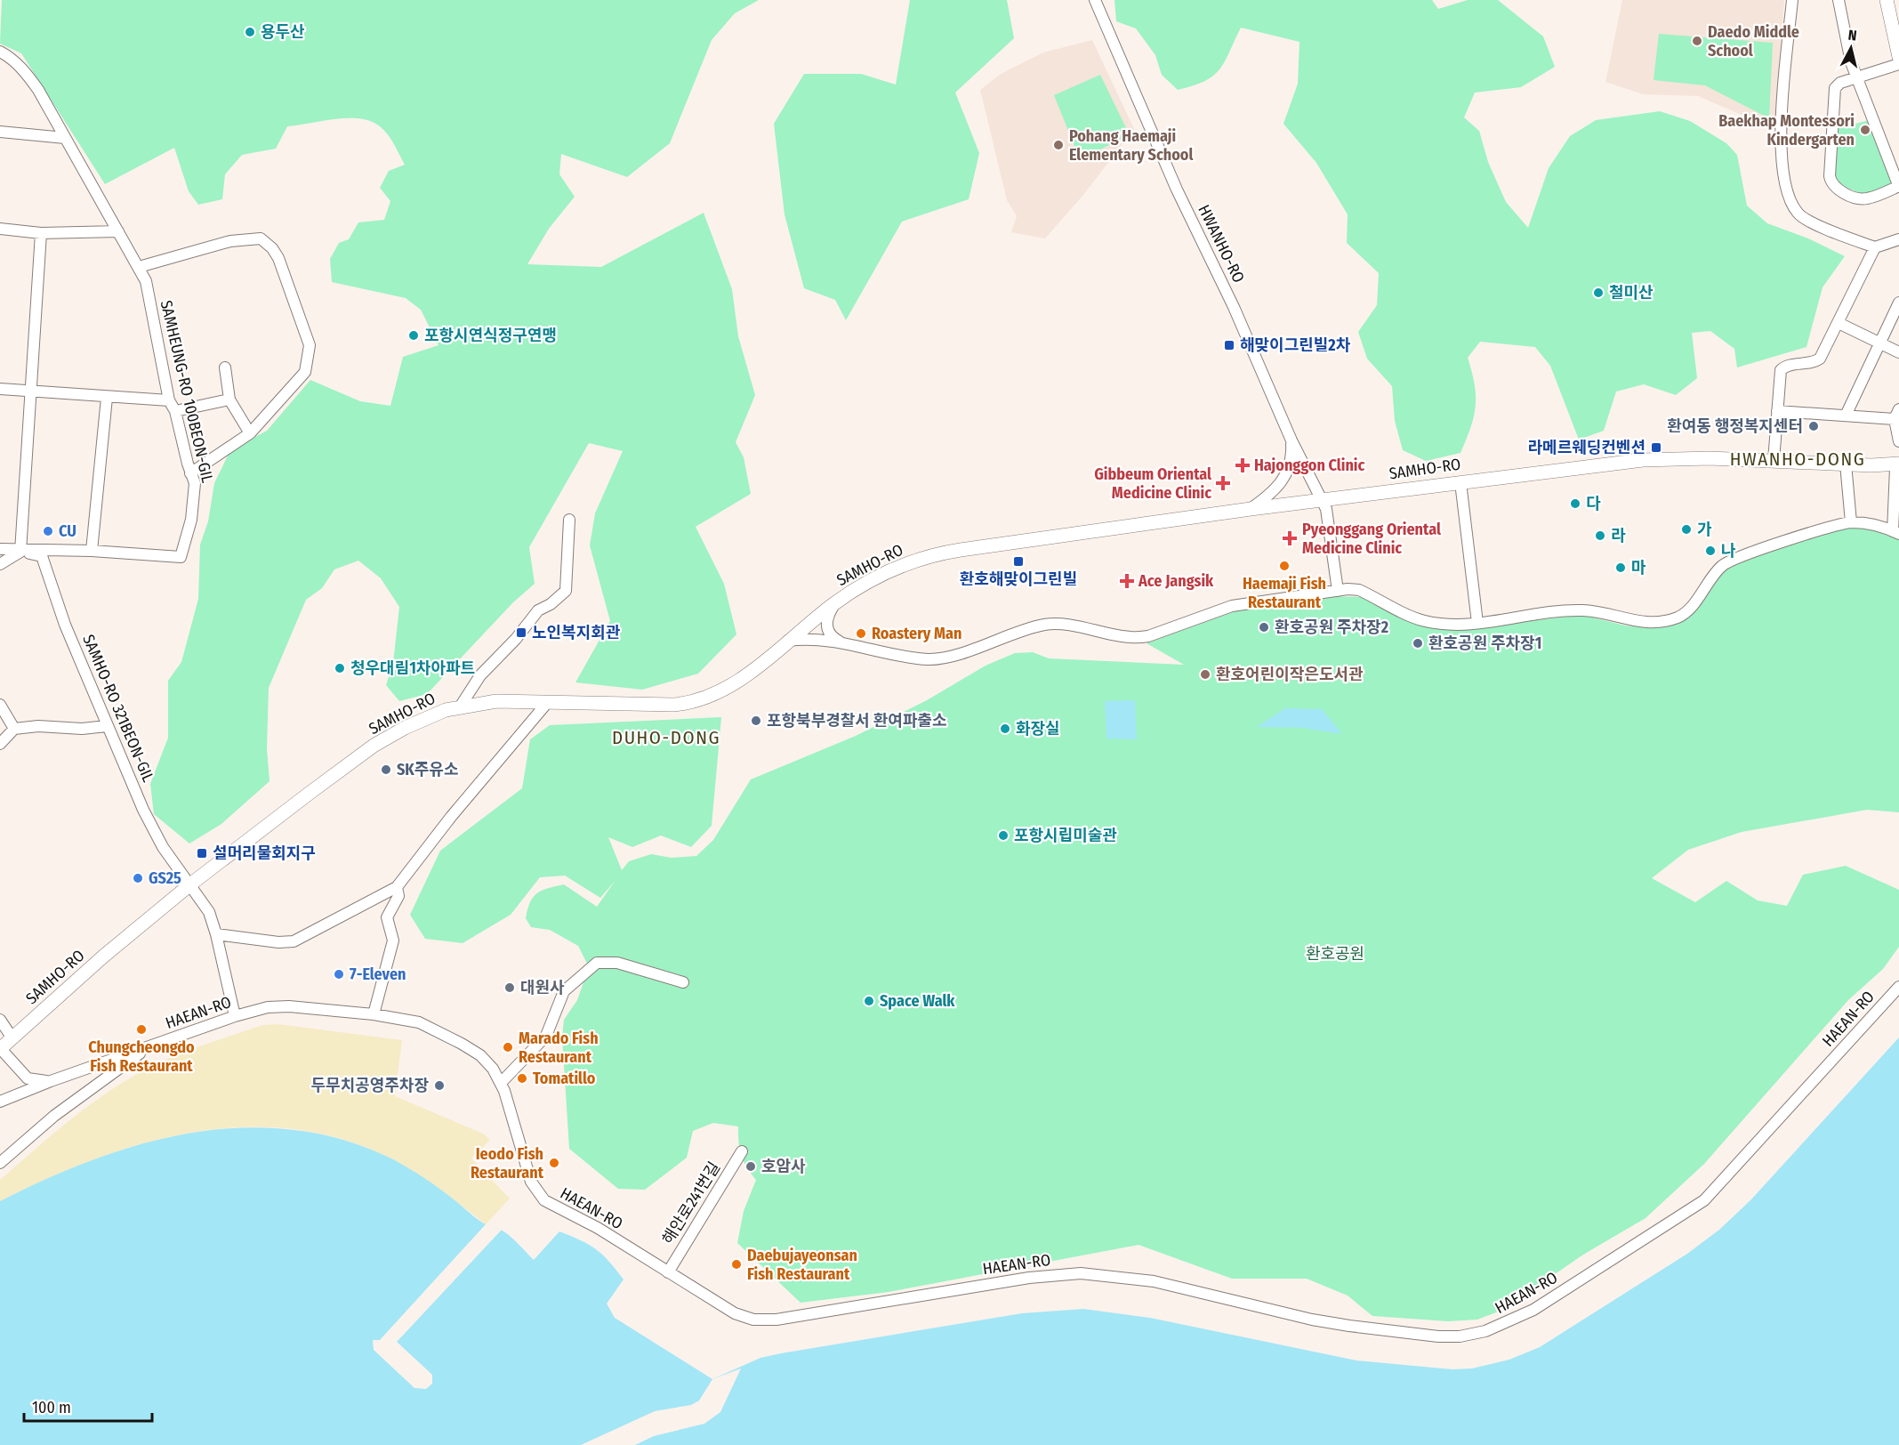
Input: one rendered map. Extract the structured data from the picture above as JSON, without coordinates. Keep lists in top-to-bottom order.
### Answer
{
  "streets": {
    "main road": ["SAMHO-RO"],
    "street": [
      "HWANHO-RO",
      "SAMHEUNG-RO 100BEON-GIL",
      "SAMHO-RO 321BEON-GIL",
      "HAEAN-RO",
      "해안로241번길"
    ]
  },
  "crossings": [
    ["HWANHO-RO", "SAMHO-RO"],
    ["SAMHO-RO", "SAMHO-RO 321BEON-GIL"],
    ["SAMHO-RO 321BEON-GIL", "HAEAN-RO"],
    ["HAEAN-RO", "해안로241번길"]
  ],
  "districts": ["HWANHO-DONG", "DUHO-DONG"],
  "parks": ["환호공원"],
  "places": {
    "other": [
      "용두산",
      "Daedo Middle School",
      "Baekhap Montessori Kindergarten",
      "Pohang Haemaji Elementary School",
      "철미산",
      "포항시연식정구연맹",
      "환여동 행정복지센터",
      "다",
      "가",
      "CU",
      "라",
      "나",
      "Haemaji Fish Restaurant",
      "마",
      "환호공원 주차장2",
      "Roastery Man",
      "환호공원 주차장1",
      "청우대림1차아파트",
      "환호어린이작은도서관",
      "포항북부경찰서 환여파출소",
      "화장실",
      "SK주유소",
      "포항시립미술관",
      "GS25",
      "7-Eleven",
      "대원사",
      "Space Walk",
      "Chungcheongdo Fish Restaurant",
      "Marado Fish Restaurant",
      "Tomatillo",
      "두무치공영주차장",
      "Ieodo Fish Restaurant",
      "호암사",
      "Daebujayeonsan Fish Restaurant"
    ],
    "transit": [
      "해맞이그린빌2차",
      "라메르웨딩컨벤션",
      "환호해맞이그린빌",
      "노인복지회관",
      "설머리물회지구"
    ],
    "health": [
      "Hajonggon Clinic",
      "Gibbeum Oriental Medicine Clinic",
      "Pyeonggang Oriental Medicine Clinic",
      "Ace Jangsik"
    ]
  },
  "scale_bar": "100 m",
  "north": "top"
}
